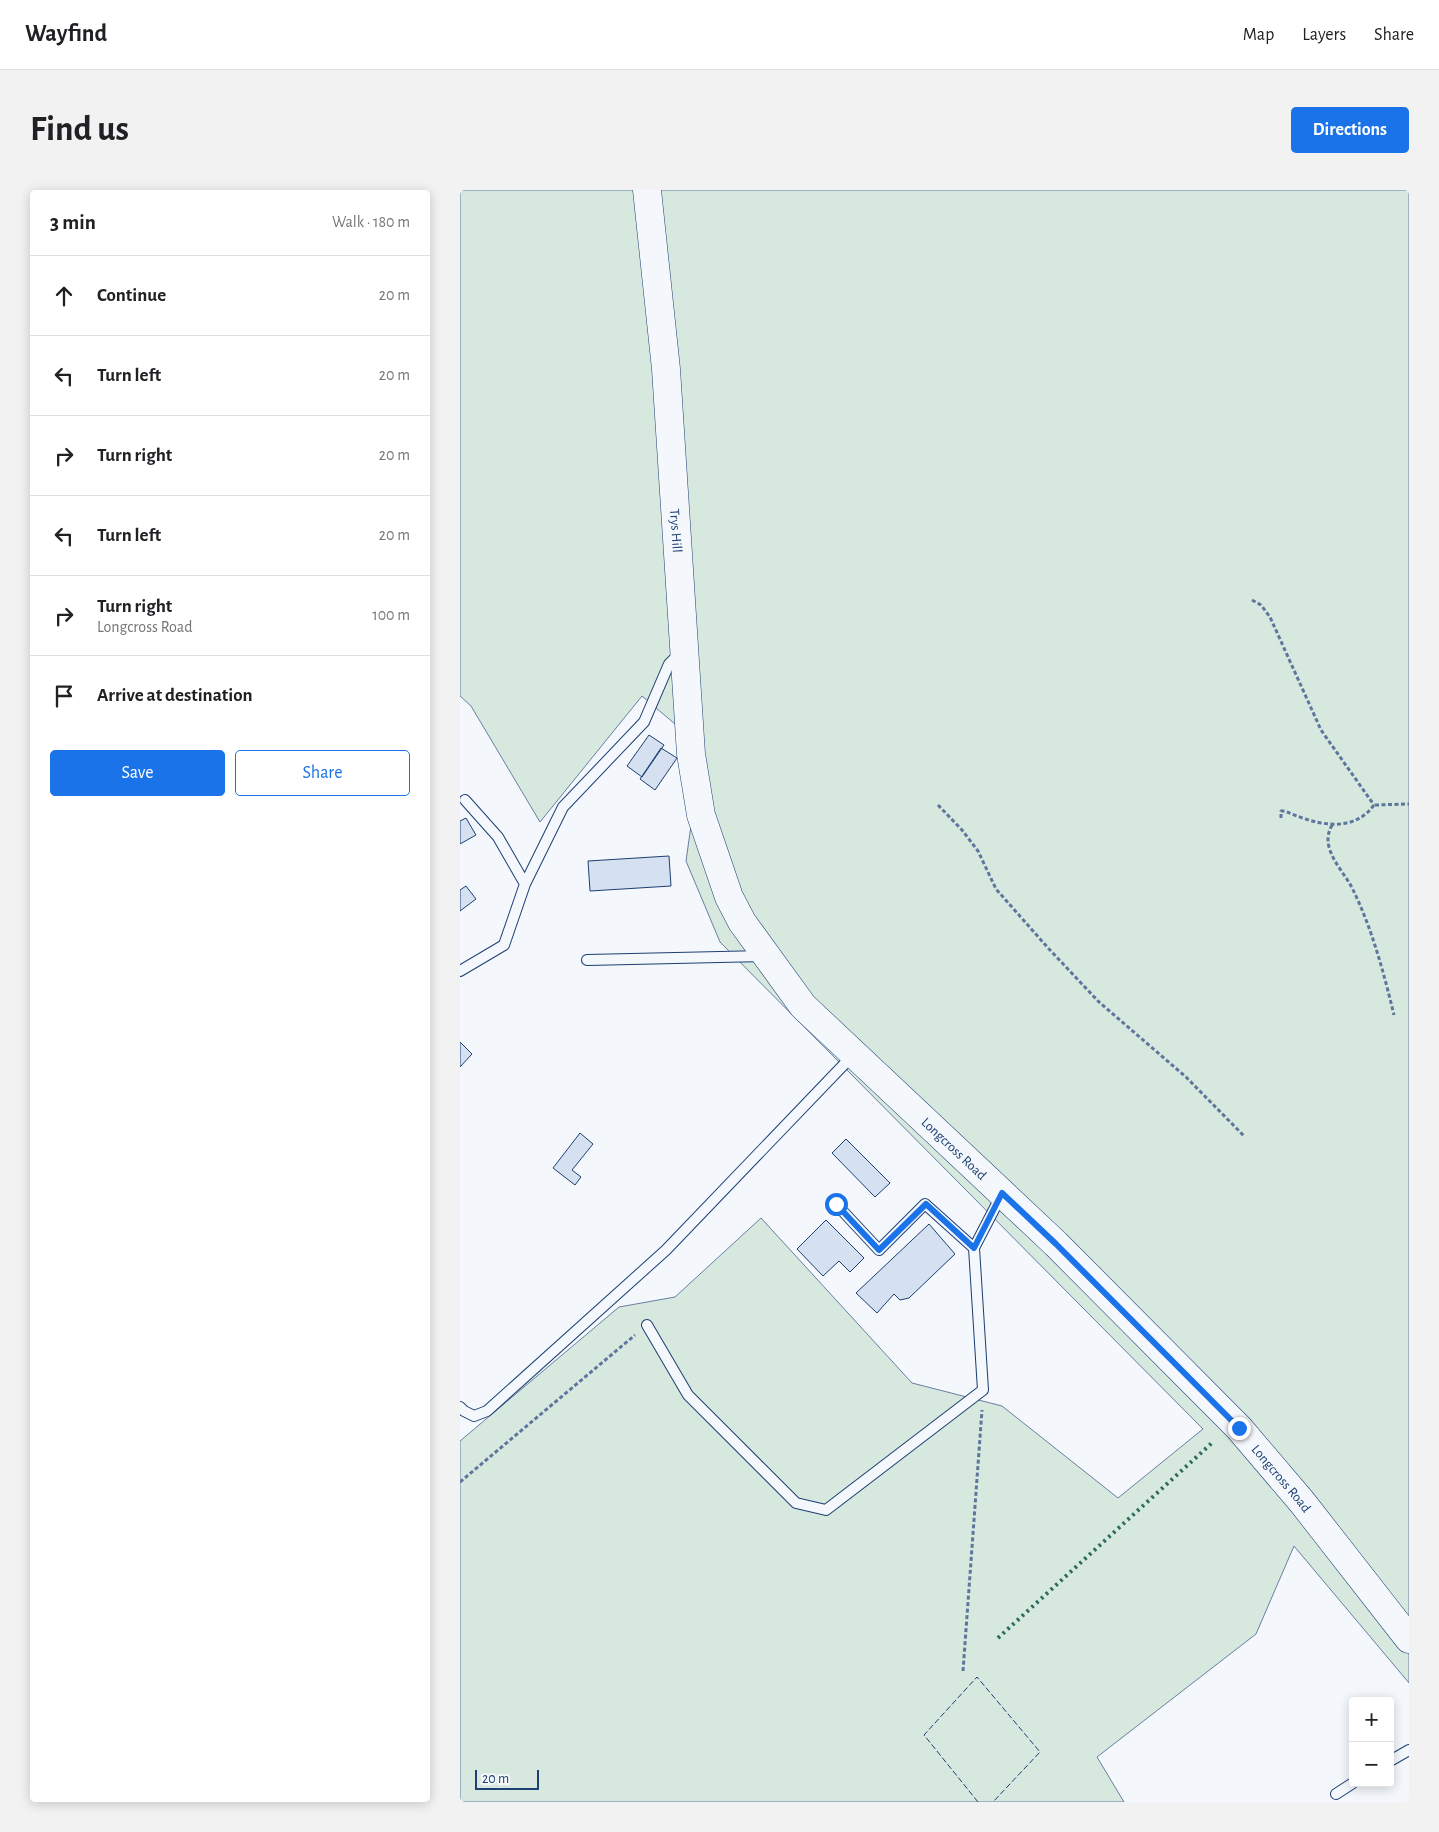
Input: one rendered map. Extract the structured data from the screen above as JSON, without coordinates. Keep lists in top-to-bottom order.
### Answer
{
  "streets": {
    "main road": ["Trys Hill", "Longcross Road"]
  },
  "crossings": [
    ["Trys Hill", "Longcross Road"]
  ],
  "scale_bar": "20 m",
  "page": {
    "header": "Wayfind",
    "nav": ["Map", "Layers", "Share"],
    "buttons": [
      "Directions",
      ["Save", "Share"]
    ],
    "title": "Find us",
    "heading": ["3 min", "Walk · 180 m"],
    "list": [
      ["Continue", "20 m"],
      ["Turn left", "20 m"],
      ["Turn right", "20 m"],
      ["Turn left", "20 m"],
      ["Turn right", "Longcross Road", "100 m"],
      "Arrive at destination"
    ],
    "map_buttons": ["+", "−"],
    "scale": "20 m"
  }
}
